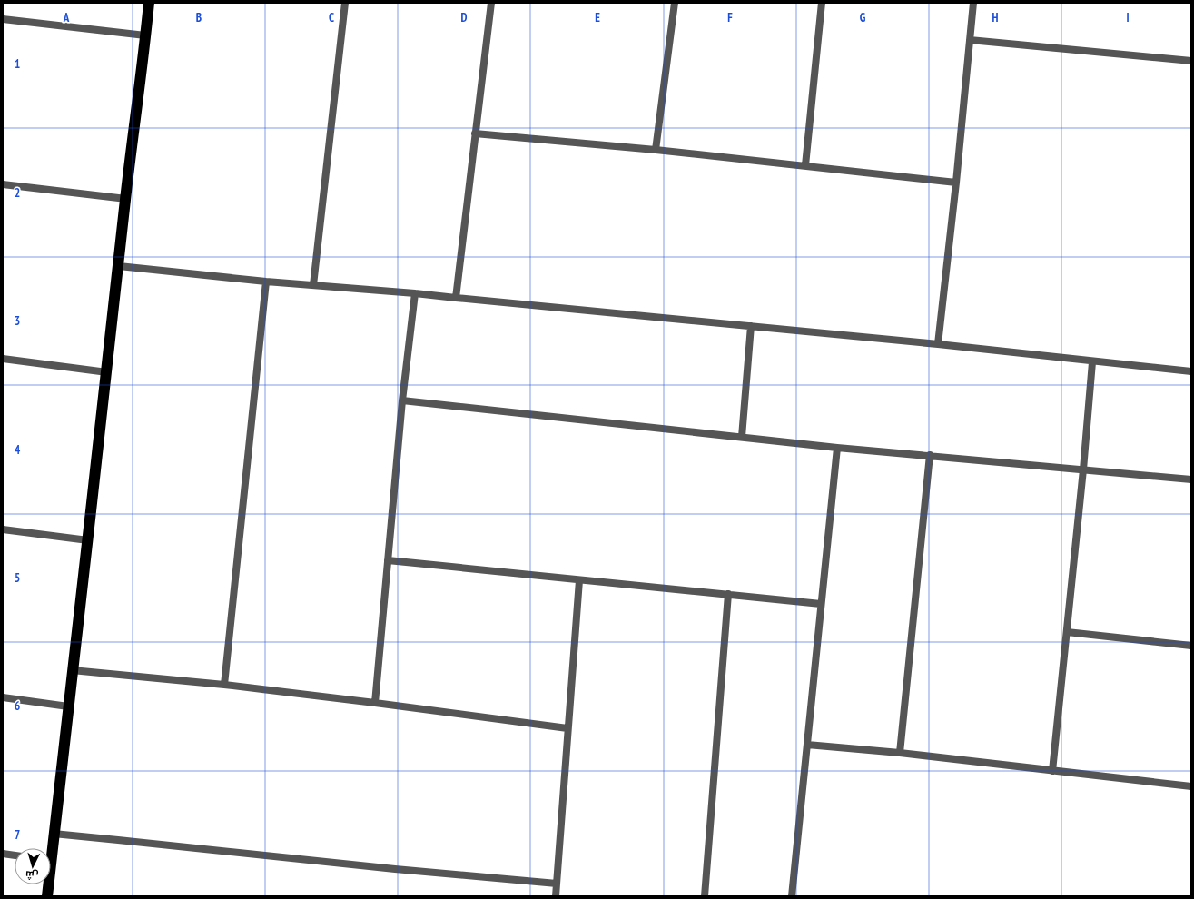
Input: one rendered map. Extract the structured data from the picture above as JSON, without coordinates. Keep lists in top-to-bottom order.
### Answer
{
  "north": "bottom",
  "grid": {
    "columns": [
      "A",
      "B",
      "C",
      "D",
      "E",
      "F",
      "G",
      "H",
      "I"
    ],
    "rows": [
      "1",
      "2",
      "3",
      "4",
      "5",
      "6",
      "7"
    ]
  }
}
